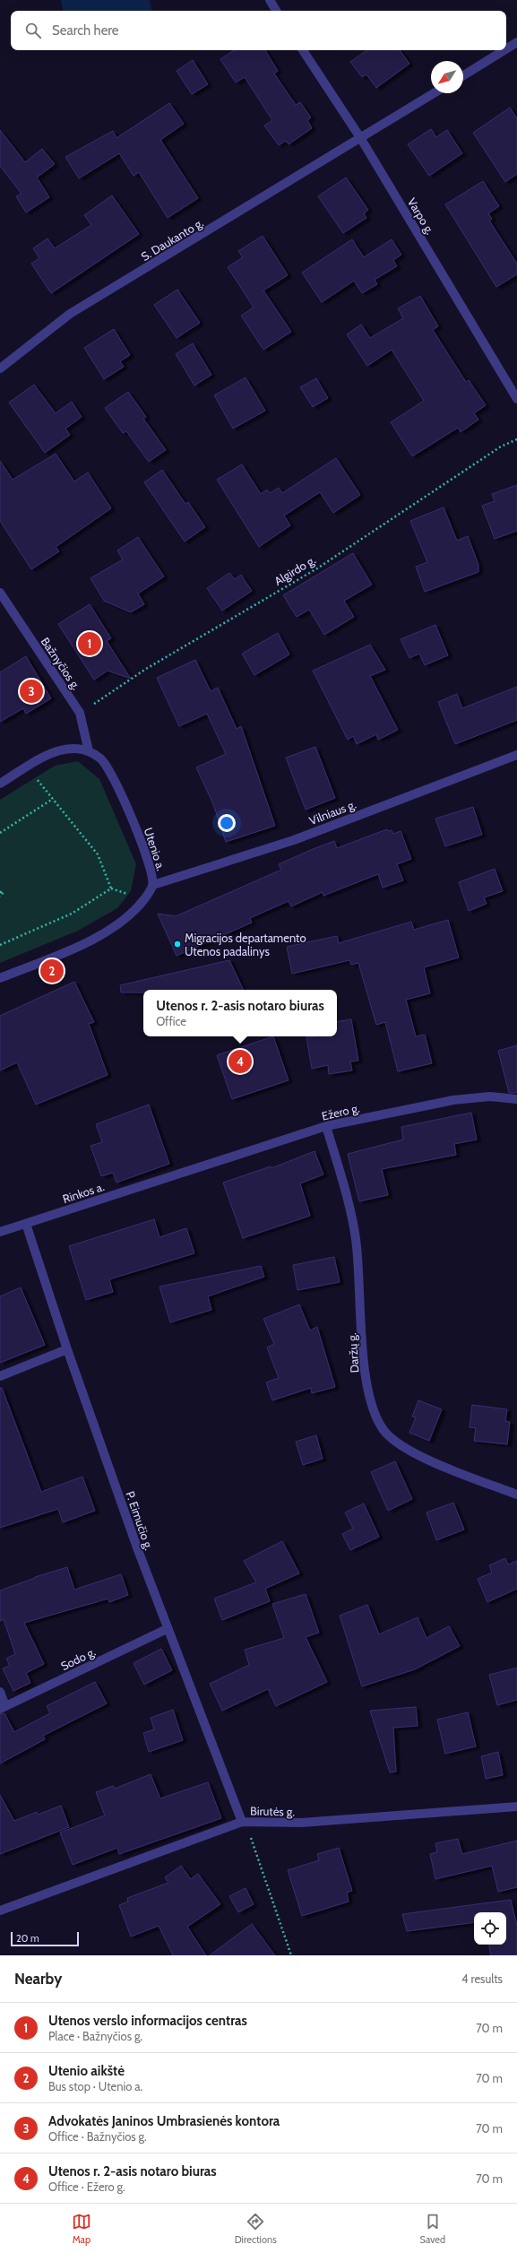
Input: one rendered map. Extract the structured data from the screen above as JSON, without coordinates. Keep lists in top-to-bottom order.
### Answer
{
  "streets": {
    "street": [
      "Varpo g.",
      "S. Daukanto g.",
      "Bažnyčios g.",
      "Vilniaus g.",
      "Utenio a.",
      "Ežero g.",
      "Rinkos a.",
      "Daržų g.",
      "P. Eimučio g.",
      "Sodo g.",
      "Birutės g."
    ],
    "path": ["Algirdo g."]
  },
  "crossings": [
    ["Varpo g.", "S. Daukanto g."],
    ["Algirdo g.", "Bažnyčios g."],
    ["Bažnyčios g.", "Utenio a."],
    ["Vilniaus g.", "Utenio a."],
    ["Ežero g.", "Rinkos a."],
    ["Ežero g.", "Daržų g."],
    ["Rinkos a.", "P. Eimučio g."],
    ["P. Eimučio g.", "Sodo g."],
    ["P. Eimučio g.", "Birutės g."]
  ],
  "places": ["Migracijos departamento Utenos padalinys"],
  "scale_bar": "20 m",
  "north": "bottom left",
  "page": {
    "search": "Search here",
    "pins": [
      "1",
      "3",
      "2",
      "4"
    ],
    "popup": ["Utenos r. 2-asis notaro biuras", "Office"],
    "scale": "20 m",
    "heading": ["Nearby", "4 results"],
    "list": [
      {
        "mark": "1",
        "name": "Utenos verslo informacijos centras",
        "note": "Place · Bažnyčios g.",
        "value": "70 m"
      },
      {
        "mark": "2",
        "name": "Utenio aikštė",
        "note": "Bus stop · Utenio a.",
        "value": "70 m"
      },
      {
        "mark": "3",
        "name": "Advokatės Janinos Umbrasienės kontora",
        "note": "Office · Bažnyčios g.",
        "value": "70 m"
      },
      {
        "mark": "4",
        "name": "Utenos r. 2-asis notaro biuras",
        "note": "Office · Ežero g.",
        "value": "70 m"
      }
    ],
    "nav": ["Map", "Directions", "Saved"]
  }
}
